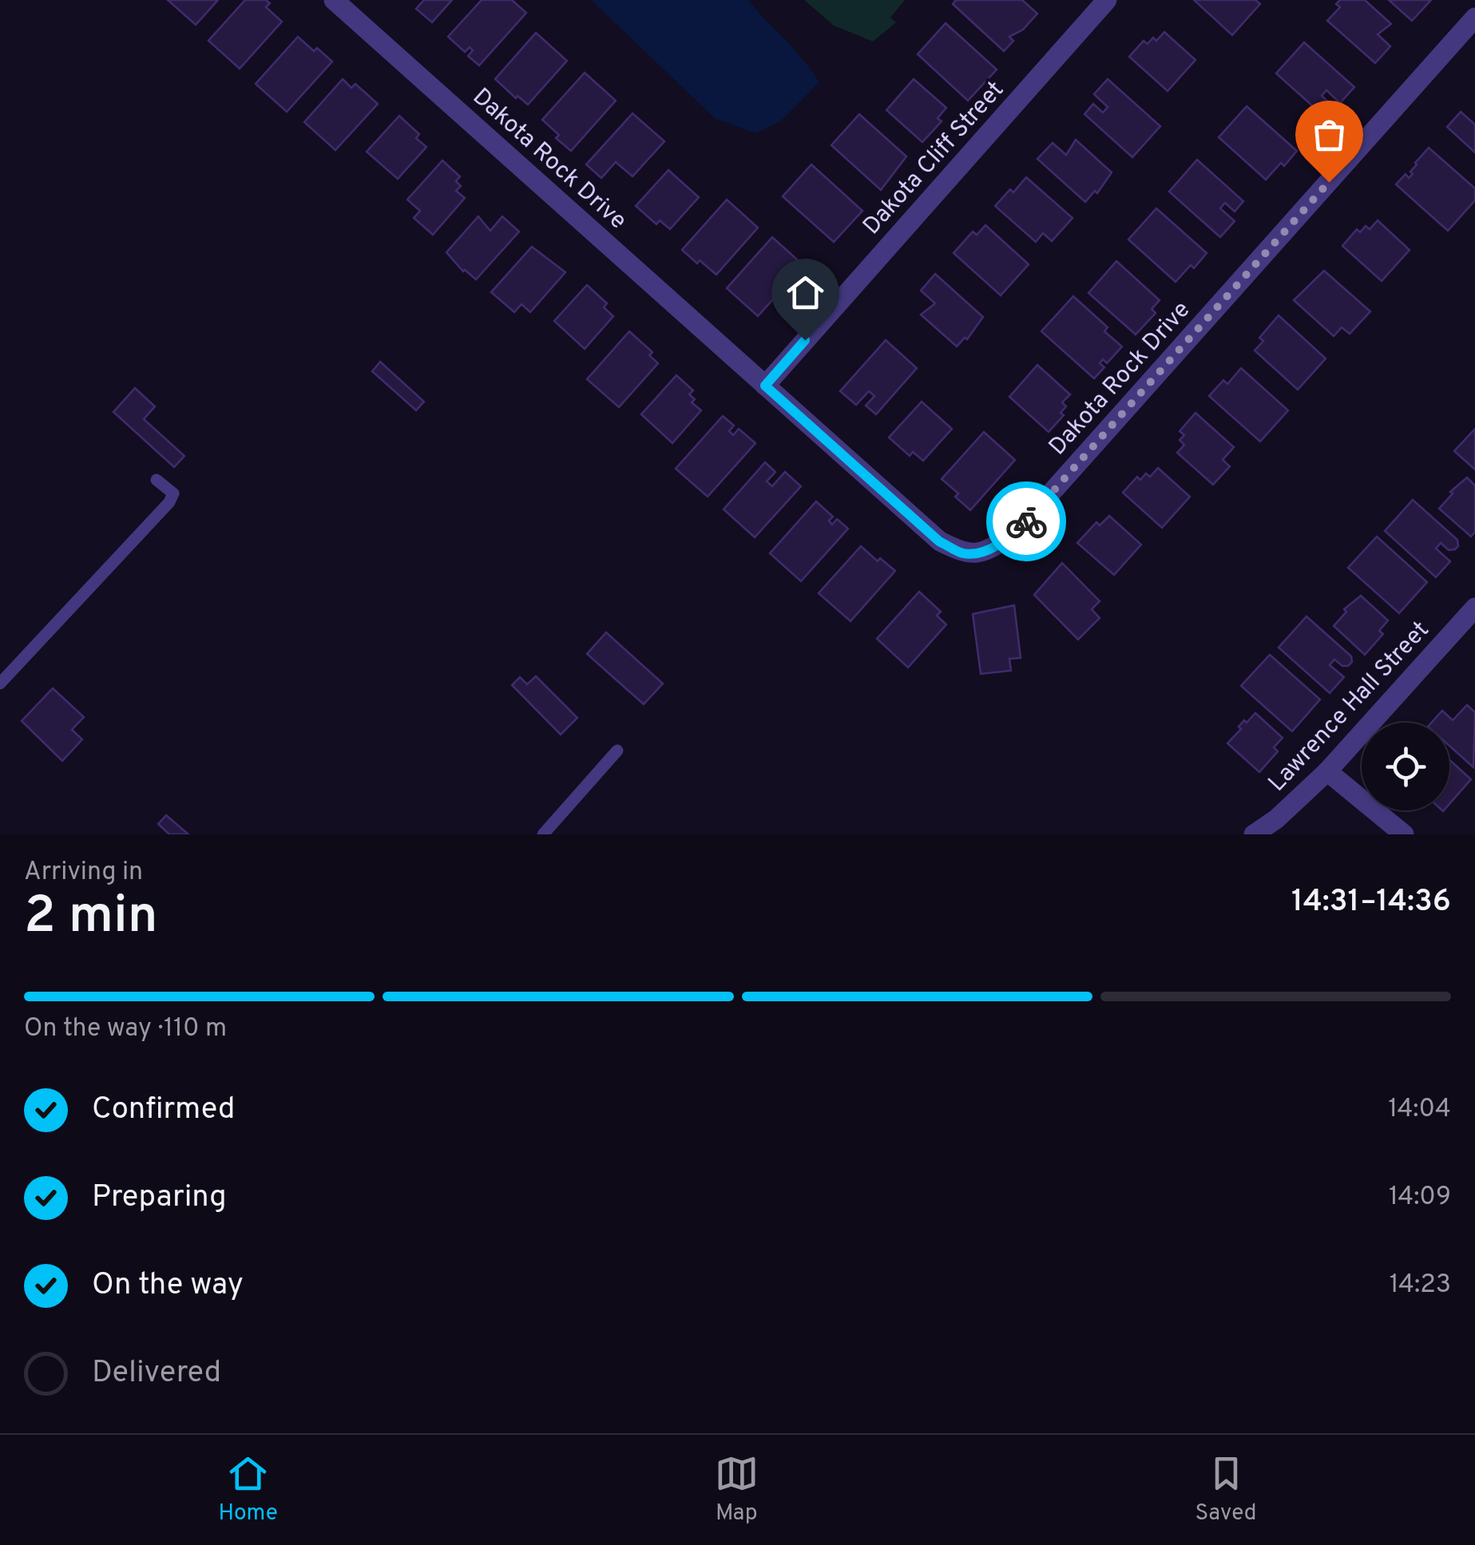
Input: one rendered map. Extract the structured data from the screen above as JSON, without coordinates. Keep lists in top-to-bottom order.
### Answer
{
  "streets": {
    "street": ["Dakota Cliff Street", "Dakota Rock Drive", "Lawrence Hall Street"]
  },
  "crossings": [
    ["Dakota Cliff Street", "Dakota Rock Drive"]
  ],
  "page": {
    "heading": ["2 min", "Arriving in", "14:31–14:36"],
    "bar": "On the way · 110 m",
    "list": [
      ["Confirmed", "14:04"],
      ["Preparing", "14:09"],
      ["On the way", "14:23"],
      "Delivered"
    ],
    "tabs": ["Home", "Map", "Saved"]
  }
}
